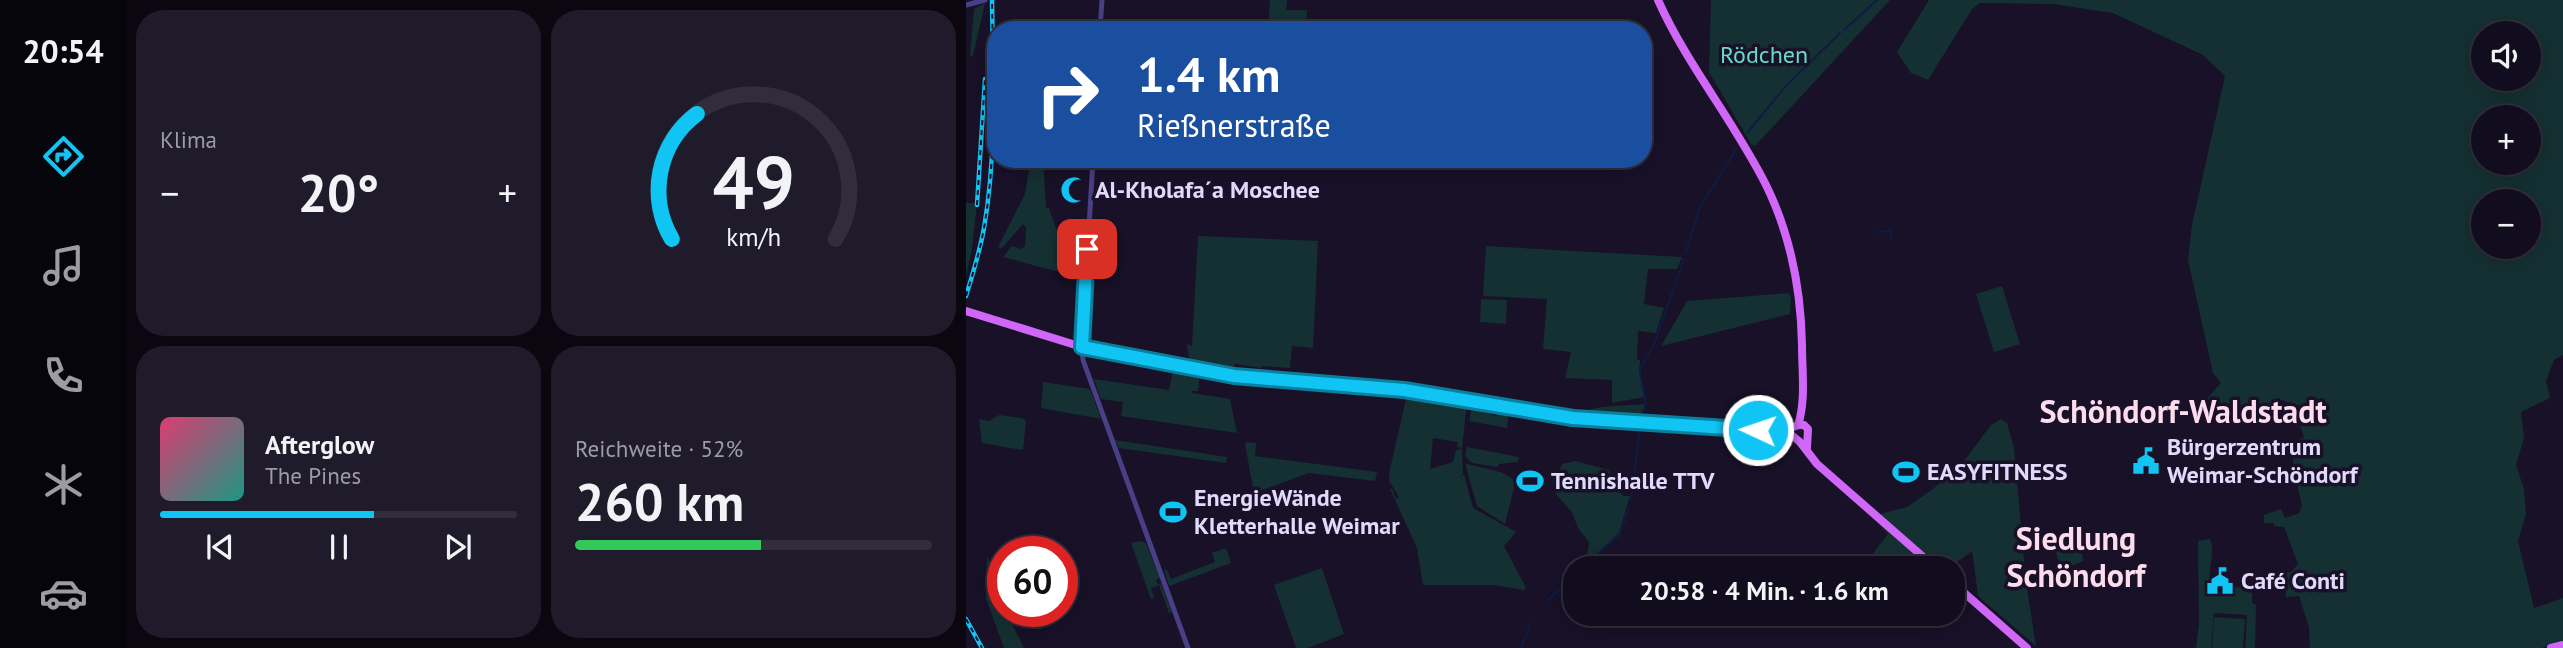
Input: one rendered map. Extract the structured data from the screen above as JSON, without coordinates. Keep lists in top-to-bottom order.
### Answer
{
  "districts": ["Schöndorf-Waldstadt", "Siedlung Schöndorf"],
  "parks": ["Rödchen"],
  "places": {
    "mosque": ["Al-Kholafa´a Moschee"],
    "public building": ["Bürgerzentrum Weimar-Schöndorf", "Café Conti"],
    "sports": ["EASYFITNESS", "Tennishalle TTV", "EnergieWände Kletterhalle Weimar"]
  },
  "page": {
    "tabs": "20:54",
    "tile": [
      "Klima",
      ["Reichweite · 52%", "260 km"]
    ],
    "map_buttons": ["+", "−"],
    "turn": ["1.4 km", "Rießnerstraße"],
    "heat": ["−", "20°", "+"],
    "song": ["Afterglow", "The Pines"],
    "limit": "60",
    "trip": "20:58 · 4 Min. · 1.6 km",
    "gauge": ["49", "km/h"]
  }
}
